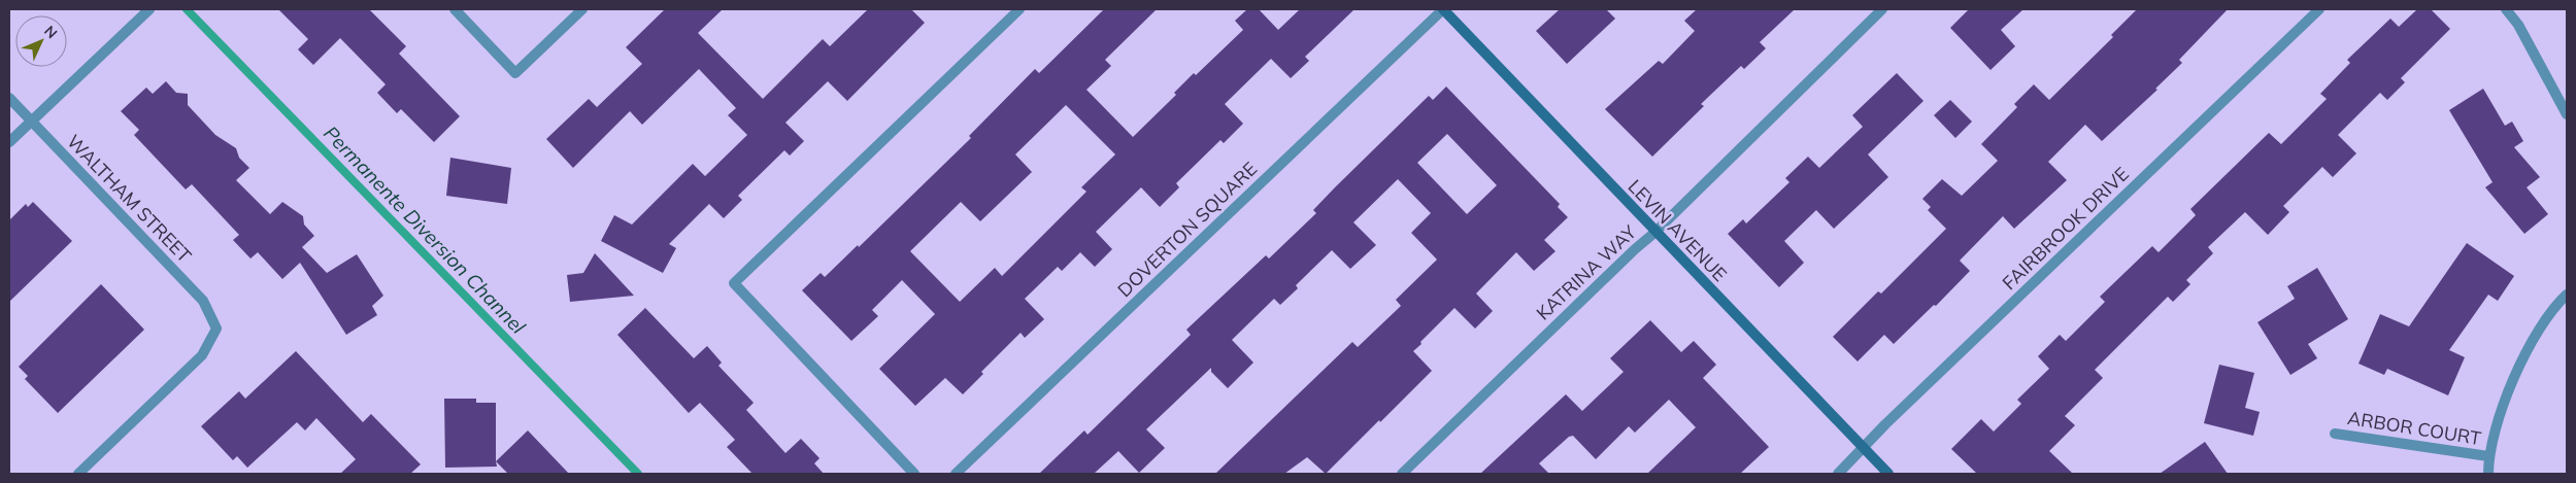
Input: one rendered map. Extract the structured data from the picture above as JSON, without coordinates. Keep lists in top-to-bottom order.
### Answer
{
  "streets": {
    "street": [
      "WALTHAM STREET",
      "FAIRBROOK DRIVE",
      "DOVERTON SQUARE",
      "LEVIN AVENUE",
      "KATRINA WAY",
      "ARBOR COURT"
    ]
  },
  "crossings": [
    ["FAIRBROOK DRIVE", "LEVIN AVENUE"],
    ["DOVERTON SQUARE", "LEVIN AVENUE"],
    ["LEVIN AVENUE", "KATRINA WAY"]
  ],
  "water": ["Permanente Diversion Channel"],
  "north": "top right"
}
